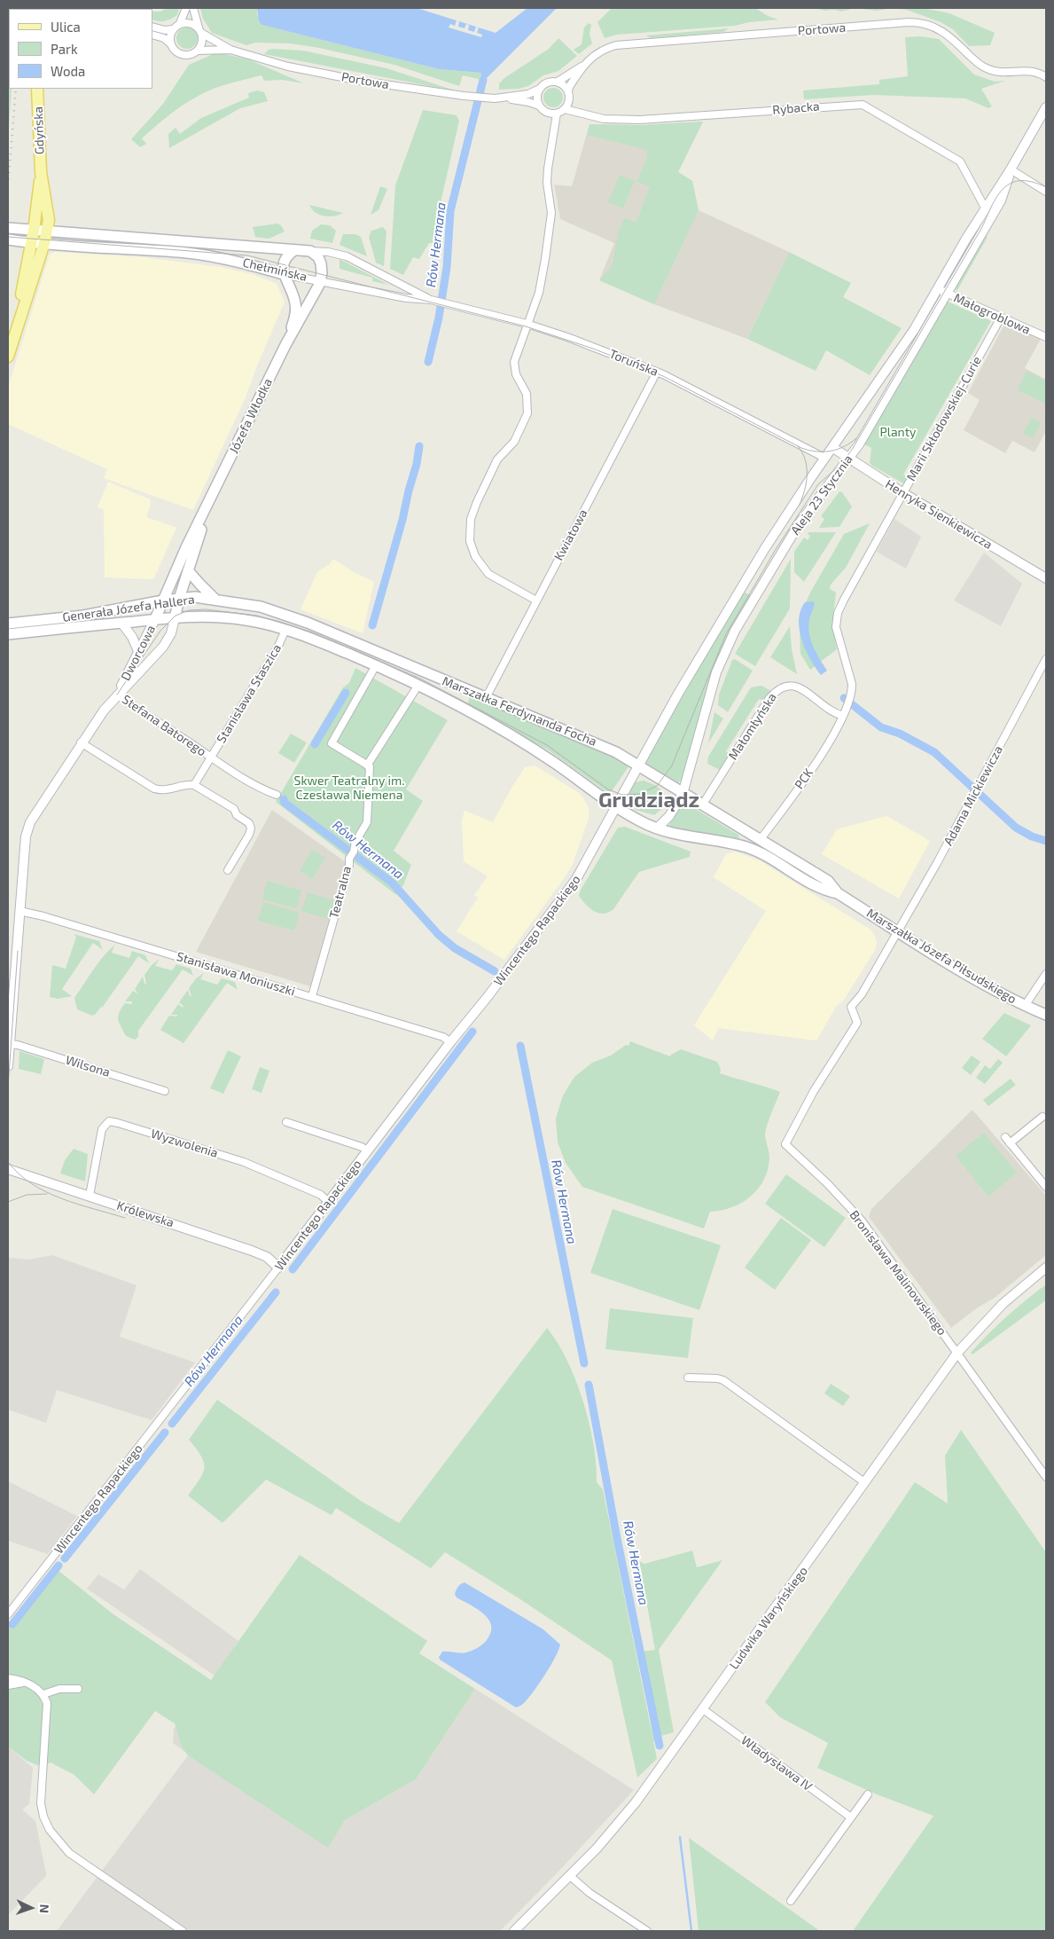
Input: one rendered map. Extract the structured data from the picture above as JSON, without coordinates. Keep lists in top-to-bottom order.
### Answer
{
  "streets": {
    "main road": [
      "Gdyńska",
      "Chełmińska",
      "Józefa Włodka",
      "Generała Józefa Hallera",
      "Marszałka Ferdynanda Focha",
      "Marszałka Józefa Piłsudskiego"
    ],
    "street": [
      "Portowa",
      "Rybacka",
      "Małogroblowa",
      "Toruńska",
      "Marii Skłodowskiej-Curie",
      "Aleja 23 Stycznia",
      "Henryka Sienkiewicza",
      "Kwiatowa",
      "Dworcowa",
      "Stanisława Staszica",
      "Stefana Batorego",
      "Małomłyńska",
      "PCK",
      "Adama Mickiewicza",
      "Teatralna",
      "Wincentego Rapackiego",
      "Stanisława Moniuszki",
      "Wilsona",
      "Wyzwolenia",
      "Królewska",
      "Bronisława Malinowskiego",
      "Ludwika Waryńskiego",
      "Władysława IV"
    ]
  },
  "crossings": [
    ["Portowa", "Rybacka"],
    ["Rybacka", "Aleja 23 Stycznia"],
    ["Gdyńska", "Chełmińska"],
    ["Chełmińska", "Toruńska"],
    ["Chełmińska", "Józefa Włodka"],
    ["Małogroblowa", "Marii Skłodowskiej-Curie"],
    ["Małogroblowa", "Aleja 23 Stycznia"],
    ["Toruńska", "Józefa Włodka"],
    ["Toruńska", "Aleja 23 Stycznia"],
    ["Toruńska", "Kwiatowa"],
    ["Józefa Włodka", "Generała Józefa Hallera"],
    ["Józefa Włodka", "Dworcowa"],
    ["Marii Skłodowskiej-Curie", "Henryka Sienkiewicza"],
    ["Marii Skłodowskiej-Curie", "Małomłyńska"],
    ["Marii Skłodowskiej-Curie", "PCK"],
    ["Aleja 23 Stycznia", "Henryka Sienkiewicza"],
    ["Aleja 23 Stycznia", "Marszałka Ferdynanda Focha"],
    ["Aleja 23 Stycznia", "Wincentego Rapackiego"],
    ["Aleja 23 Stycznia", "Marszałka Józefa Piłsudskiego"],
    ["Kwiatowa", "Marszałka Ferdynanda Focha"],
    ["Generała Józefa Hallera", "Dworcowa"],
    ["Generała Józefa Hallera", "Stanisława Staszica"],
    ["Generała Józefa Hallera", "Marszałka Ferdynanda Focha"],
    ["Dworcowa", "Stefana Batorego"],
    ["Stanisława Staszica", "Stefana Batorego"],
    ["Marszałka Ferdynanda Focha", "Wincentego Rapackiego"],
    ["Marszałka Ferdynanda Focha", "Marszałka Józefa Piłsudskiego"],
    ["Małomłyńska", "PCK"],
    ["Małomłyńska", "Marszałka Józefa Piłsudskiego"],
    ["PCK", "Marszałka Józefa Piłsudskiego"],
    ["Adama Mickiewicza", "Marszałka Józefa Piłsudskiego"],
    ["Adama Mickiewicza", "Bronisława Malinowskiego"],
    ["Teatralna", "Stanisława Moniuszki"],
    ["Wincentego Rapackiego", "Marszałka Józefa Piłsudskiego"],
    ["Wincentego Rapackiego", "Stanisława Moniuszki"],
    ["Wincentego Rapackiego", "Wyzwolenia"],
    ["Wincentego Rapackiego", "Królewska"],
    ["Marszałka Józefa Piłsudskiego", "Bronisława Malinowskiego"],
    ["Wyzwolenia", "Królewska"],
    ["Bronisława Malinowskiego", "Ludwika Waryńskiego"],
    ["Ludwika Waryńskiego", "Władysława IV"]
  ],
  "districts": ["Grudziądz"],
  "water": ["Rów Hermana"],
  "parks": ["Planty", "Skwer Teatralny im. Czesława Niemena"],
  "legend": ["Ulica", "Park", "Woda"],
  "north": "right"
}
